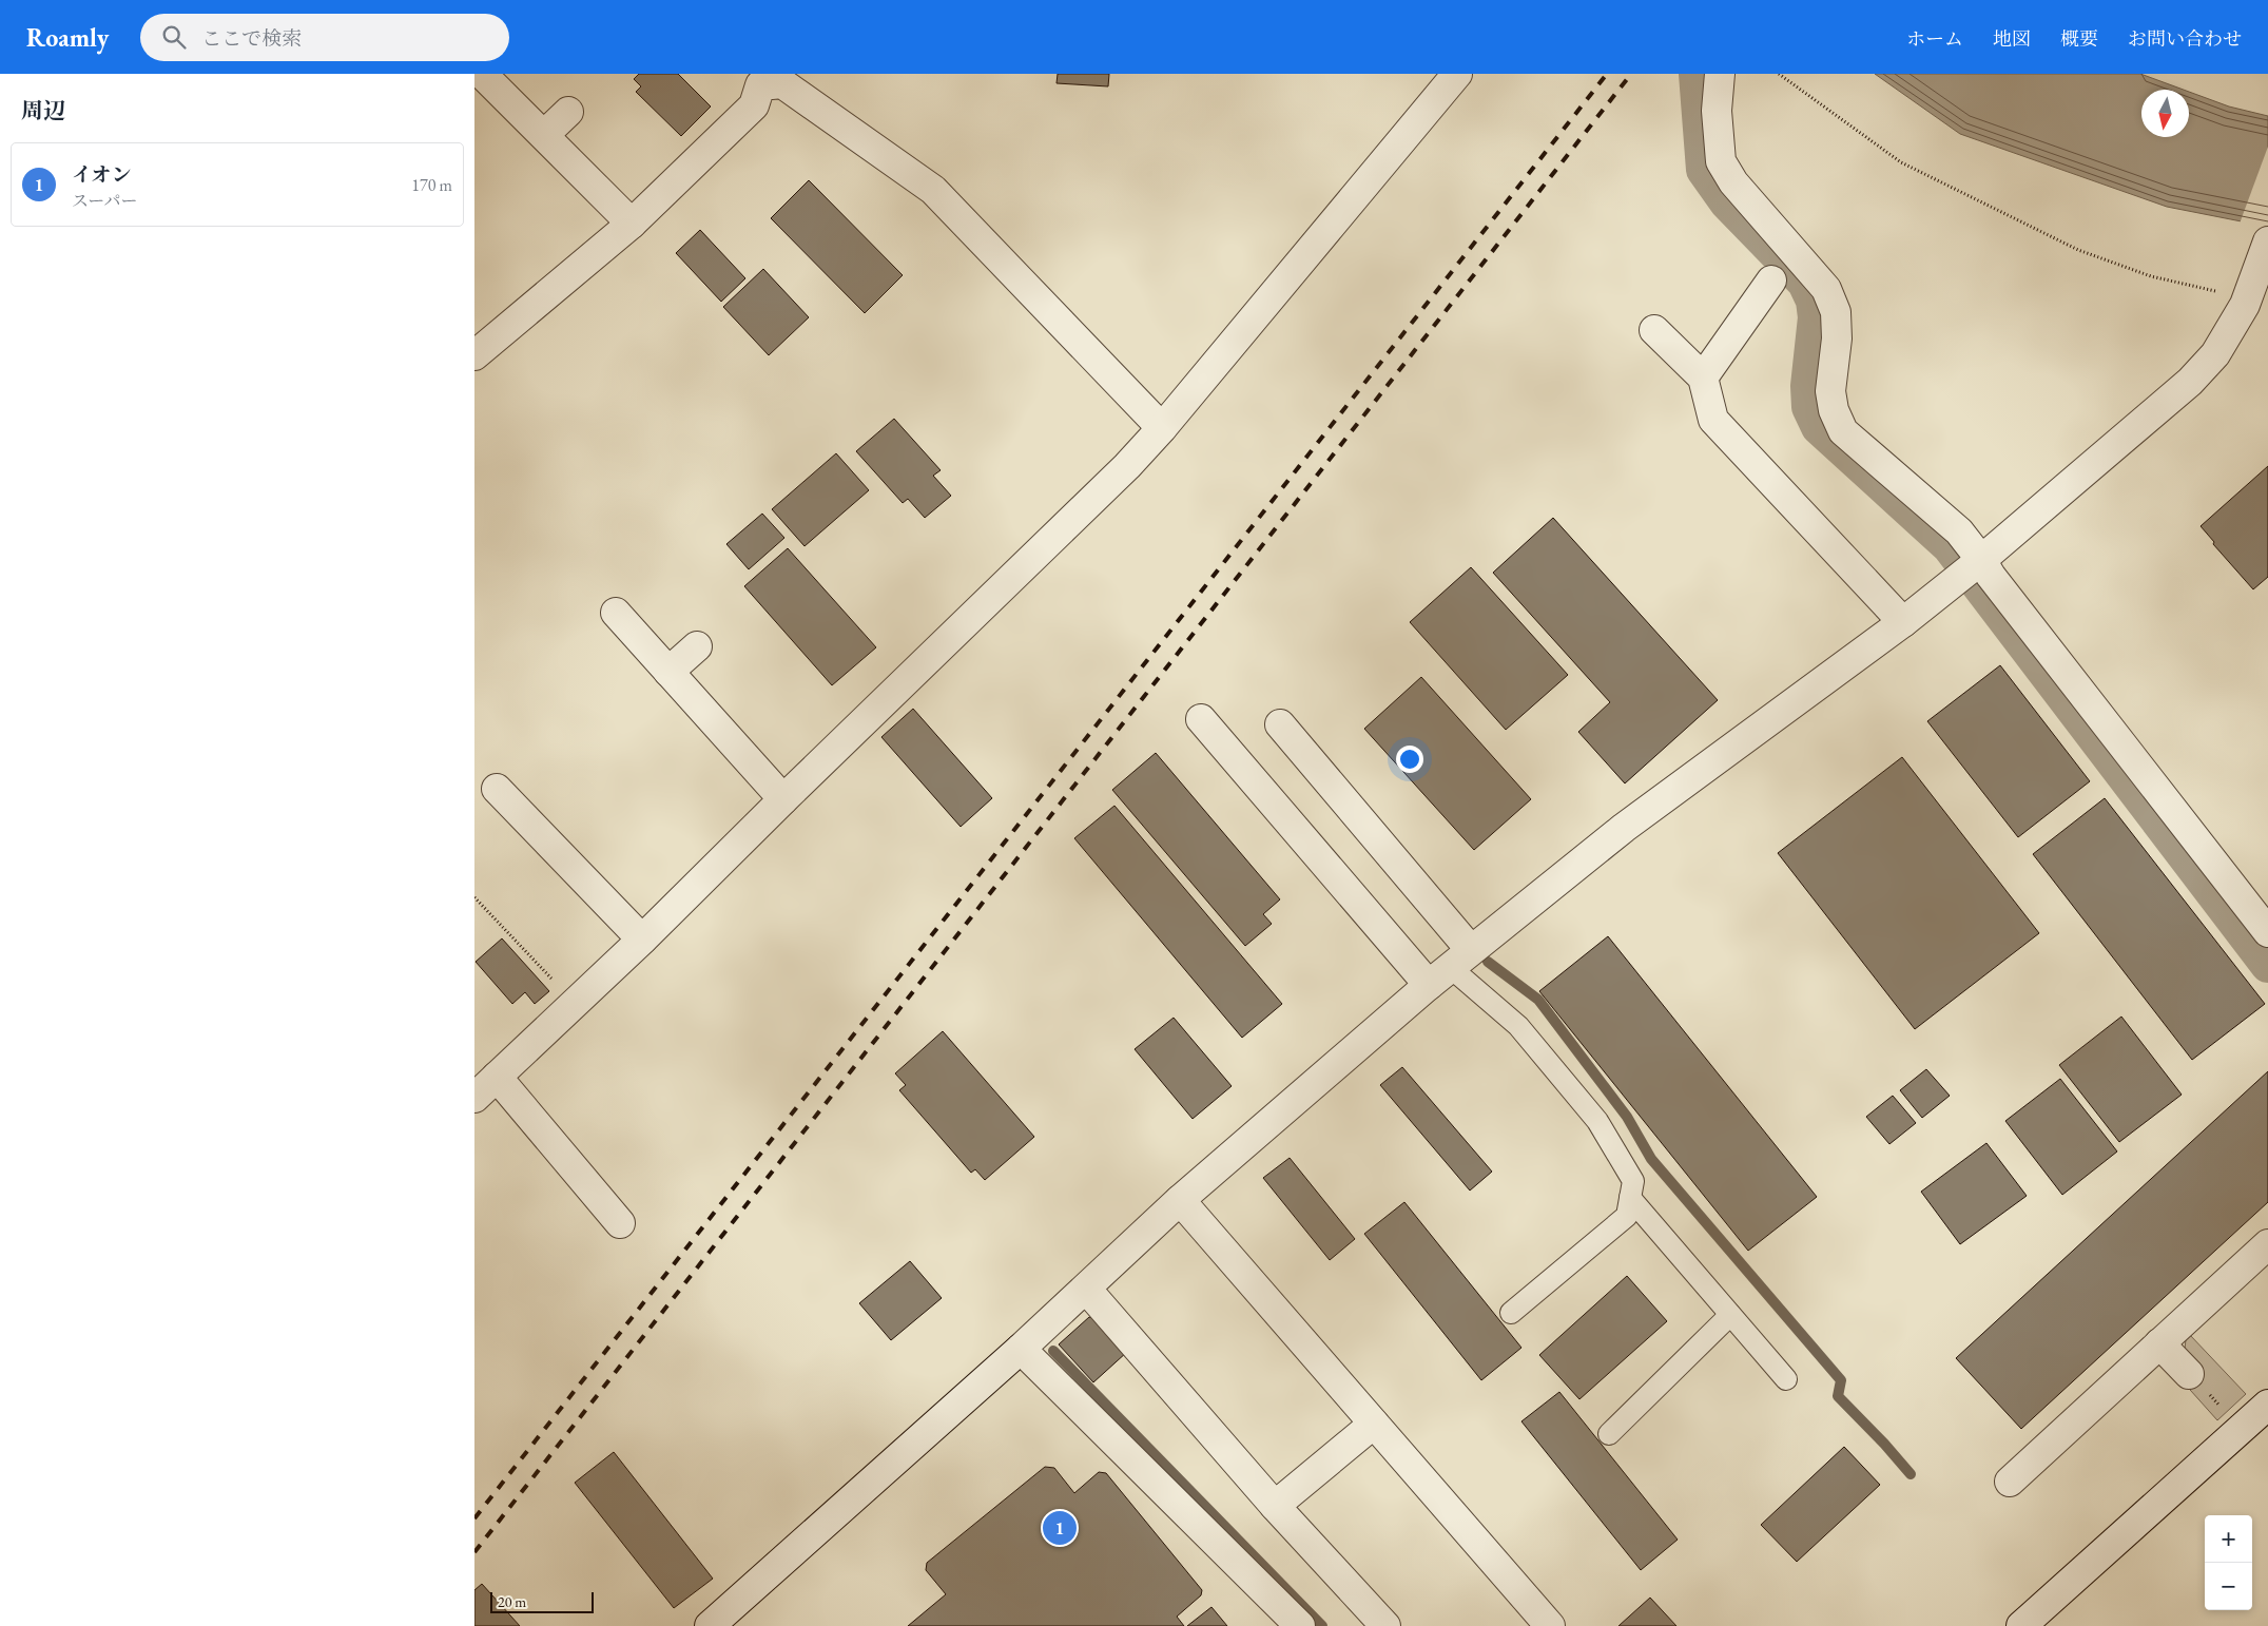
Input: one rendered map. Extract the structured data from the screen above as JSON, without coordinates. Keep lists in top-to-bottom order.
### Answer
{
  "scale_bar": "20 m",
  "north": "bottom",
  "page": {
    "header": "Roamly",
    "search": "ここで検索",
    "nav": [
      "ホーム",
      "地図",
      "概要",
      "お問い合わせ"
    ],
    "heading": "周辺",
    "list": [
      {
        "mark": "1",
        "name": "イオン",
        "note": "スーパー",
        "value": "170 m"
      }
    ],
    "pins": "1",
    "map_buttons": ["+", "−"],
    "scale": "20 m"
  }
}
